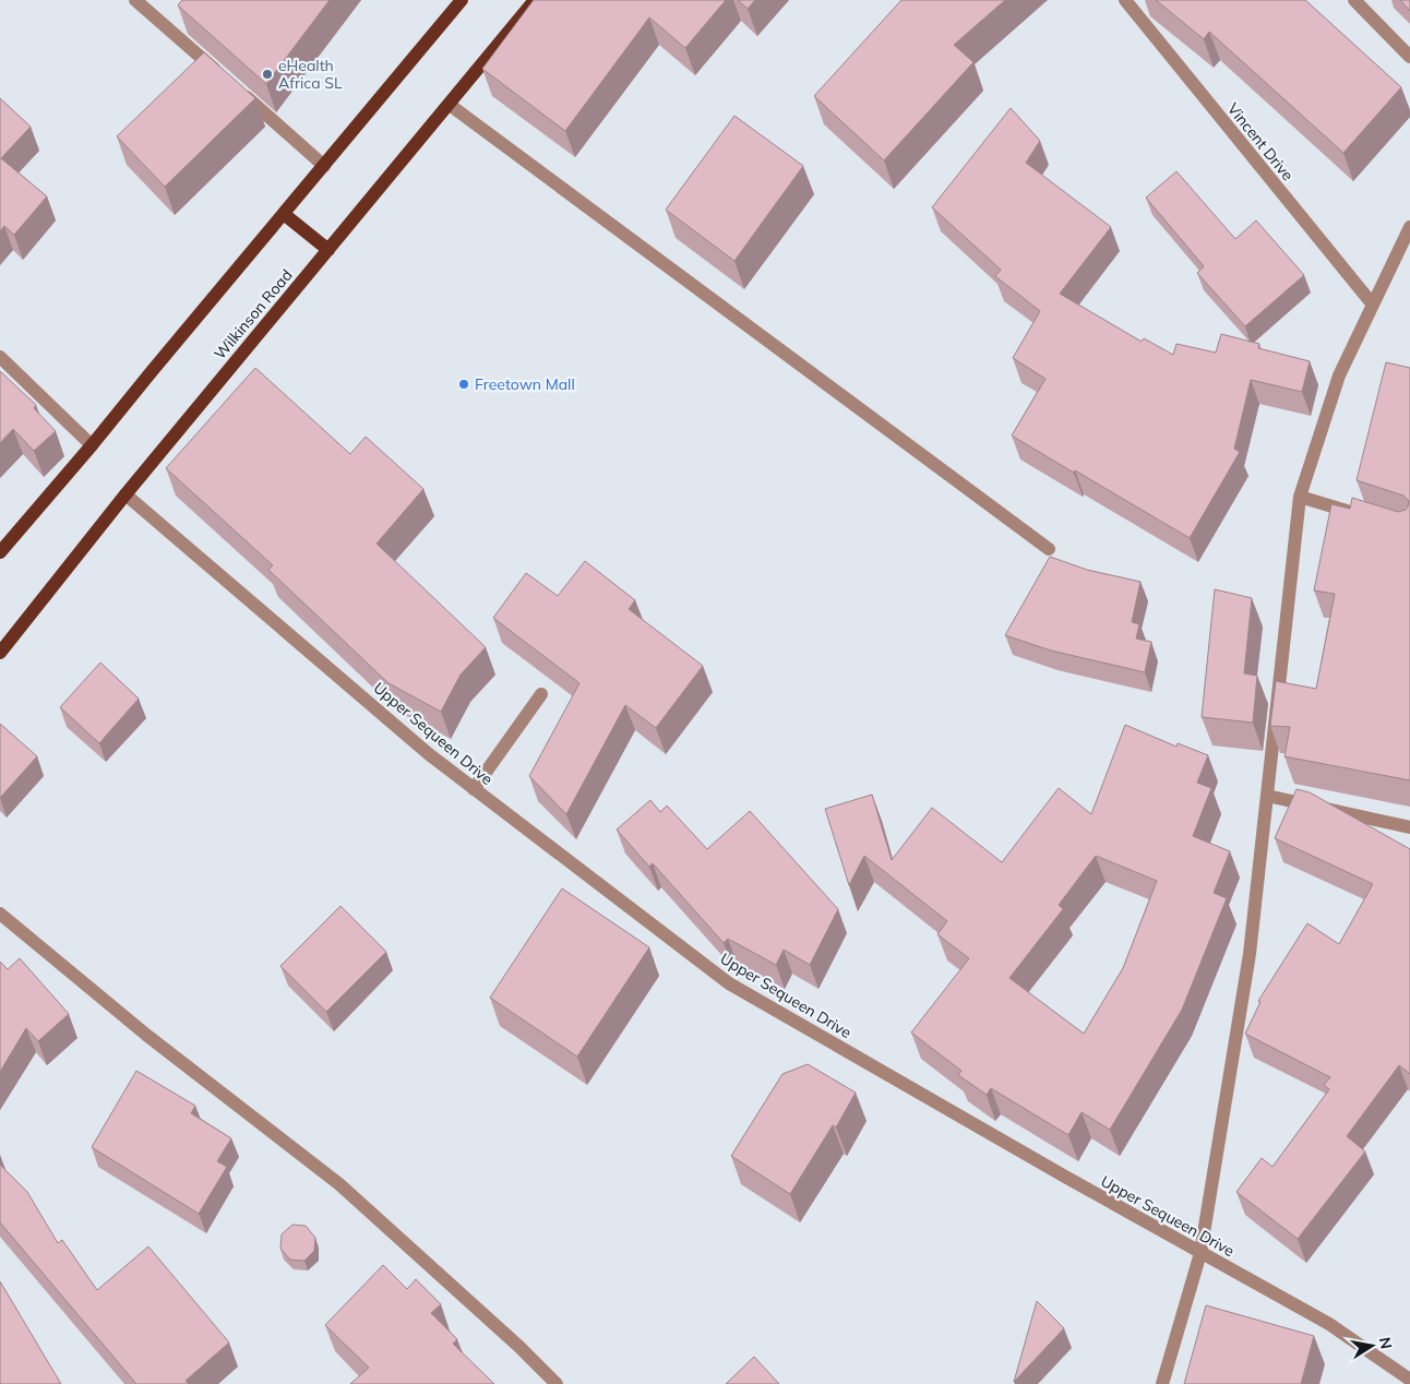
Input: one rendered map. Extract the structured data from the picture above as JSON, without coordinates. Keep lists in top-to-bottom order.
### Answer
{
  "streets": {
    "main road": ["Wilkinson Road"],
    "street": ["Vincent Drive", "Upper Sequeen Drive"]
  },
  "crossings": [
    ["Wilkinson Road", "Upper Sequeen Drive"]
  ],
  "places": ["eHealth Africa SL", "Freetown Mall"],
  "north": "right"
}
